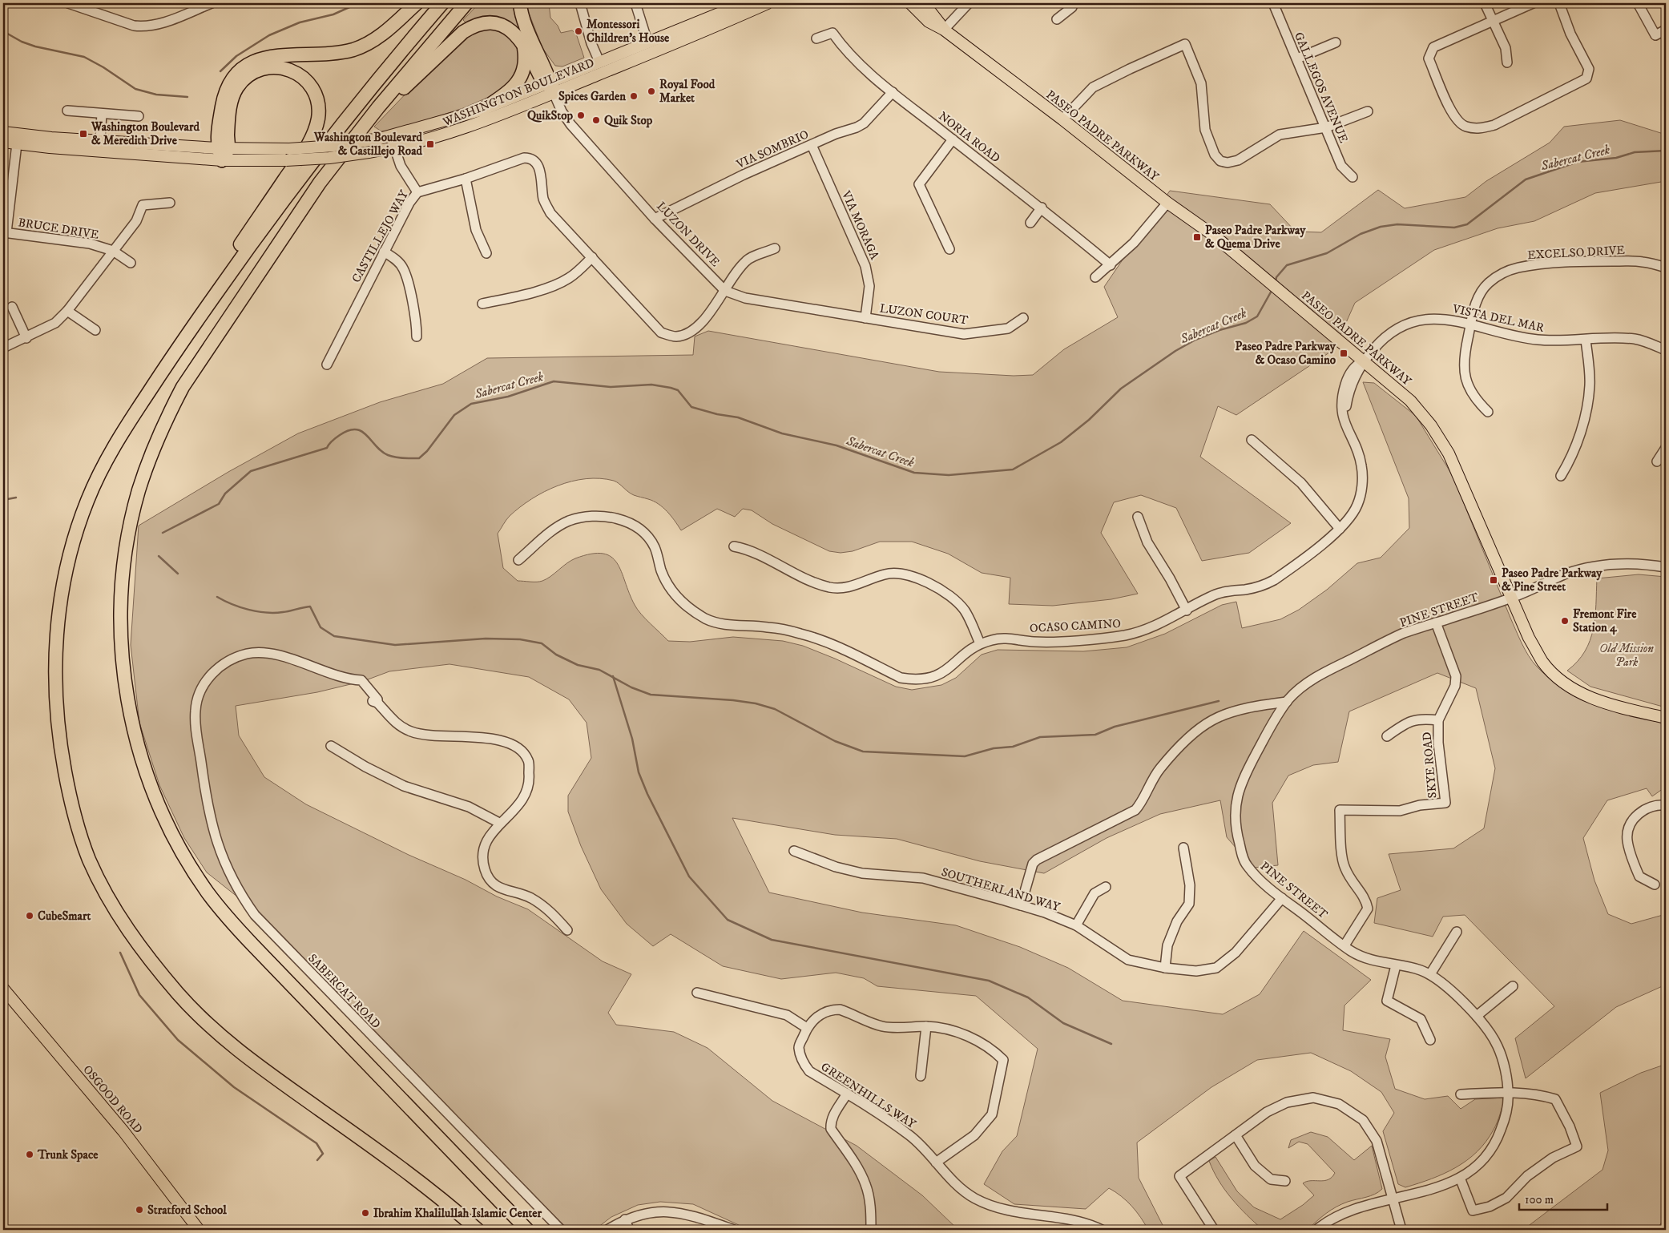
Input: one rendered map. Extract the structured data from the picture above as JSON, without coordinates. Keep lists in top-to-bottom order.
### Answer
{
  "streets": {
    "main road": ["WASHINGTON BOULEVARD", "PASEO PADRE PARKWAY", "OSGOOD ROAD"],
    "street": [
      "GALLEGOS AVENUE",
      "NORIA ROAD",
      "VIA SOMBRIO",
      "VIA MORAGA",
      "BRUCE DRIVE",
      "LUZON DRIVE",
      "CASTILLEJO WAY",
      "EXCELSO DRIVE",
      "LUZON COURT",
      "VISTA DEL MAR",
      "PINE STREET",
      "OCASO CAMINO",
      "SKYE ROAD",
      "SOUTHERLAND WAY",
      "SABERCAT ROAD",
      "GREENHILLS WAY"
    ]
  },
  "crossings": [
    ["WASHINGTON BOULEVARD", "LUZON DRIVE"],
    ["PASEO PADRE PARKWAY", "VISTA DEL MAR"],
    ["PASEO PADRE PARKWAY", "PINE STREET"],
    ["PASEO PADRE PARKWAY", "OCASO CAMINO"],
    ["NORIA ROAD", "VIA SOMBRIO"],
    ["VIA SOMBRIO", "VIA MORAGA"],
    ["VIA SOMBRIO", "LUZON DRIVE"],
    ["VIA MORAGA", "LUZON DRIVE"],
    ["VIA MORAGA", "LUZON COURT"],
    ["LUZON DRIVE", "CASTILLEJO WAY"],
    ["LUZON DRIVE", "LUZON COURT"],
    ["EXCELSO DRIVE", "VISTA DEL MAR"],
    ["VISTA DEL MAR", "OCASO CAMINO"],
    ["PINE STREET", "SKYE ROAD"],
    ["PINE STREET", "SOUTHERLAND WAY"]
  ],
  "water": ["Sabercat Creek"],
  "parks": ["Old Mission Park"],
  "places": {
    "other": [
      "Montessori Children's House",
      "Royal Food Market",
      "Spices Garden",
      "QuikStop",
      "Quik Stop",
      "Fremont Fire Station 4",
      "CubeSmart",
      "Trunk Space",
      "Stratford School",
      "Ibrahim Khalilullah Islamic Center"
    ],
    "transit": [
      "Washington Boulevard & Meredith Drive",
      "Washington Boulevard & Castillejo Road",
      "Paseo Padre Parkway & Quema Drive",
      "Paseo Padre Parkway & Ocaso Camino",
      "Paseo Padre Parkway & Pine Street"
    ]
  },
  "scale_bar": "100 m"
}
